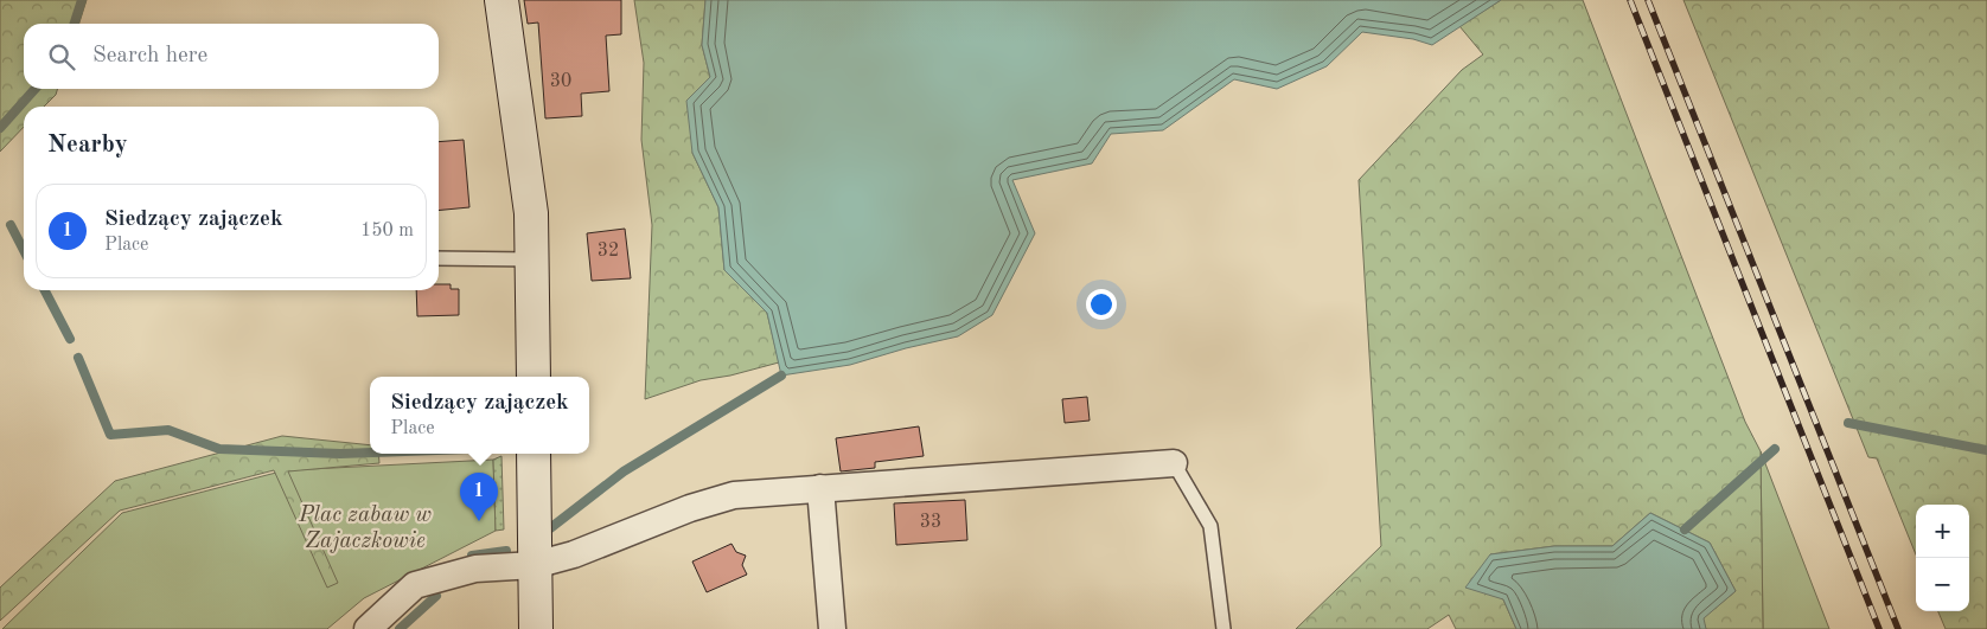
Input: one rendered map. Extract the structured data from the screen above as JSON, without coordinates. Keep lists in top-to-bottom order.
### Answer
{
  "parks": ["Plac zabaw w Zajaczkowie"],
  "house_numbers": ["30", "32", "33"],
  "page": {
    "search": "Search here",
    "heading": "Nearby",
    "list": [
      {
        "mark": "1",
        "name": "Siedzący zajączek",
        "note": "Place",
        "value": "150 m"
      }
    ],
    "popup": ["Siedzący zajączek", "Place"],
    "pins": "1",
    "map_buttons": ["+", "−"]
  }
}
